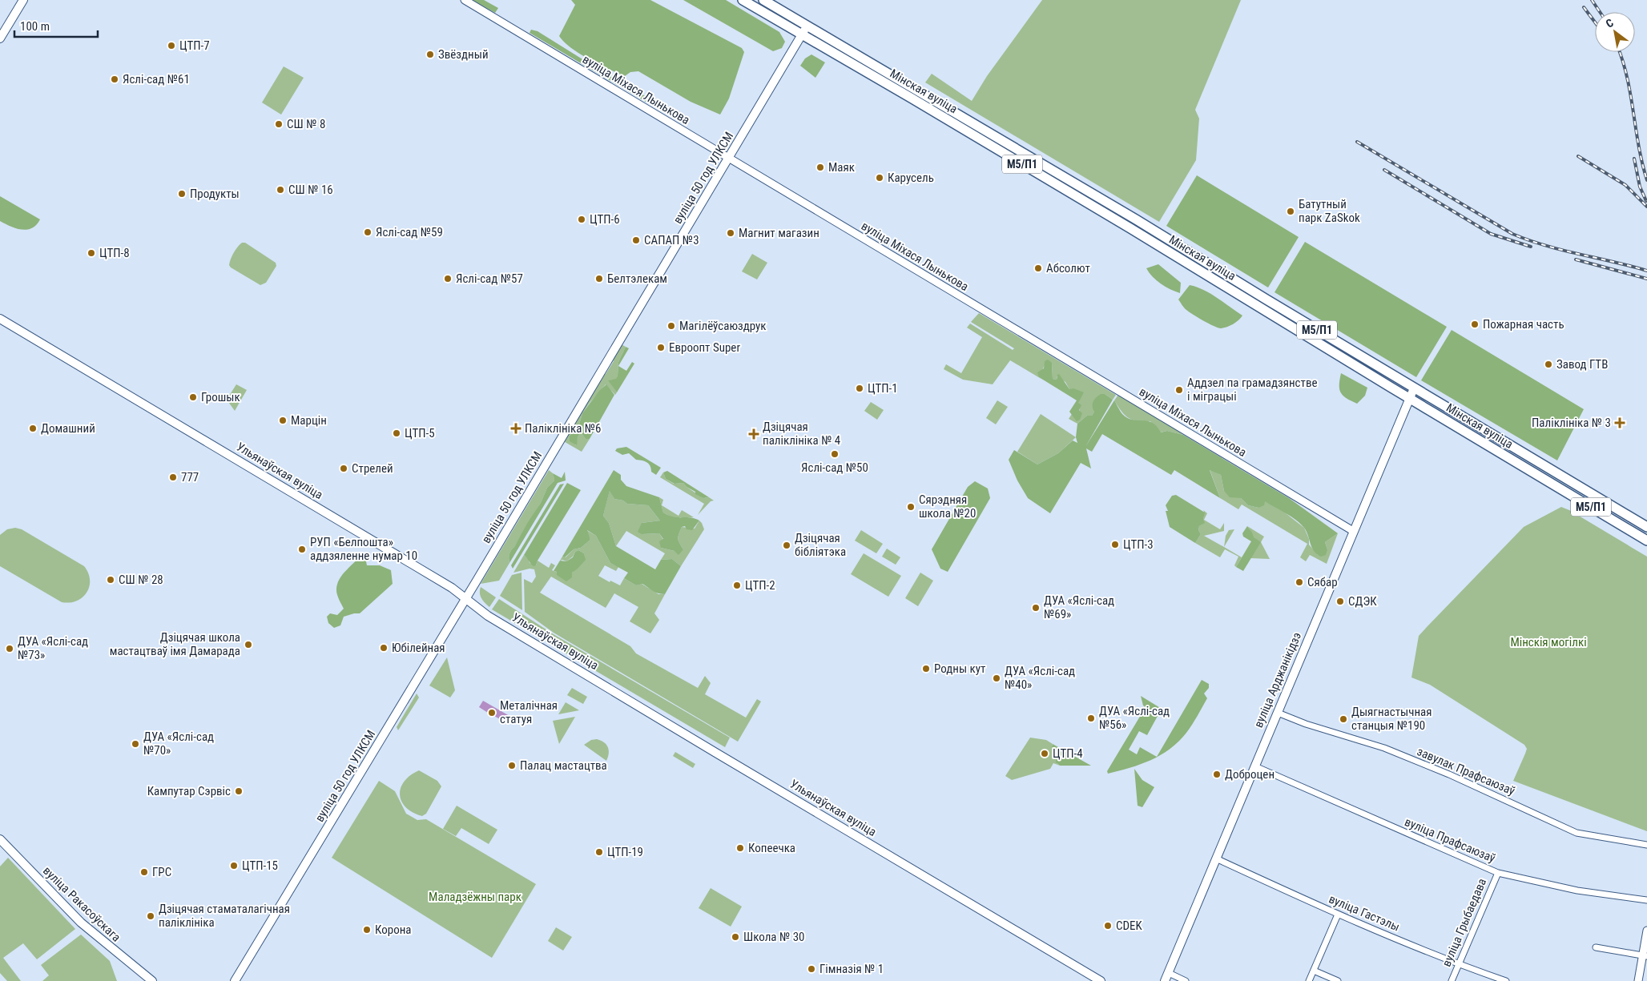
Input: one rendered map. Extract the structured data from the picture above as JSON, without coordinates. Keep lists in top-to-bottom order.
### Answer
{
  "streets": {
    "main road": [
      "Мінская вуліца",
      "М5/П1",
      "вуліца 50 год УЛКСМ",
      "Ульянаўская вуліца",
      "вуліца Арджанікідзэ",
      "вуліца Ракасоўскага"
    ],
    "street": [
      "вуліца Міхася Лынькова",
      "завулак Прафсаюзаў",
      "вуліца Прафсаюзаў",
      "вуліца Гастэлы",
      "вуліца Грыбаедава"
    ]
  },
  "crossings": [
    ["вуліца Міхася Лынькова", "вуліца 50 год УЛКСМ"],
    ["вуліца Міхася Лынькова", "вуліца Арджанікідзэ"],
    ["Мінская вуліца", "вуліца 50 год УЛКСМ"],
    ["Мінская вуліца", "вуліца Арджанікідзэ"],
    ["вуліца 50 год УЛКСМ", "Ульянаўская вуліца"],
    ["вуліца Арджанікідзэ", "завулак Прафсаюзаў"],
    ["вуліца Арджанікідзэ", "вуліца Прафсаюзаў"],
    ["вуліца Арджанікідзэ", "вуліца Гастэлы"],
    ["вуліца Прафсаюзаў", "вуліца Грыбаедава"],
    ["вуліца Гастэлы", "вуліца Грыбаедава"]
  ],
  "parks": ["Мінскія могілкі", "Маладзёжны парк"],
  "places": {
    "other": [
      "ЦТП-7",
      "Звёздный",
      "Яслі-сад №61",
      "СШ № 8",
      "Маяк",
      "Карусель",
      "СШ № 16",
      "Продукты",
      "Батутный парк ZaSkok",
      "ЦТП-6",
      "Яслі-сад №59",
      "Магнит магазин",
      "САПАП №3",
      "ЦТП-8",
      "Абсолют",
      "Яслі-сад №57",
      "Белтэлекам",
      "Пожарная часть",
      "Магілёўсаюздрук",
      "Евроопт Super",
      "Завод ГТВ",
      "ЦТП-1",
      "Аддзел па грамадзянстве і міграцыі",
      "Грошык",
      "Марцін",
      "Домашний",
      "ЦТП-5",
      "Яслі-сад №50",
      "Стрелей",
      "777",
      "Сярэдняя школа №20",
      "ЦТП-3",
      "Дзіцячая бібліятэка",
      "РУП «Белпошта» аддзяленне нумар 10",
      "СШ № 28",
      "Сябар",
      "ЦТП-2",
      "СДЭК",
      "ДУА «Яслі-сад №69»",
      "Дзіцячая школа мастацтваў імя Дамарада",
      "Юбілейная",
      "ДУА «Яслі-сад №73»",
      "Родны кут",
      "ДУА «Яслі-сад №40»",
      "Металічная статуя",
      "ДУА «Яслі-сад №56»",
      "Дыягнастычная станцыя №190",
      "ДУА «Яслі-сад №70»",
      "ЦТП-4",
      "Палац мастацтва",
      "Доброцен",
      "Кампутар Сэрвіс",
      "Копеечка",
      "ЦТП-19",
      "ЦТП-15",
      "ГРС",
      "Дзіцячая стаматалагічная паліклініка",
      "CDEK",
      "Корона",
      "Школа № 30",
      "Гімназія № 1"
    ],
    "health": ["Паліклініка № 3", "Паліклініка №6", "Дзіцячая паліклініка № 4"]
  },
  "scale_bar": "100 m",
  "north": "top left"
}
